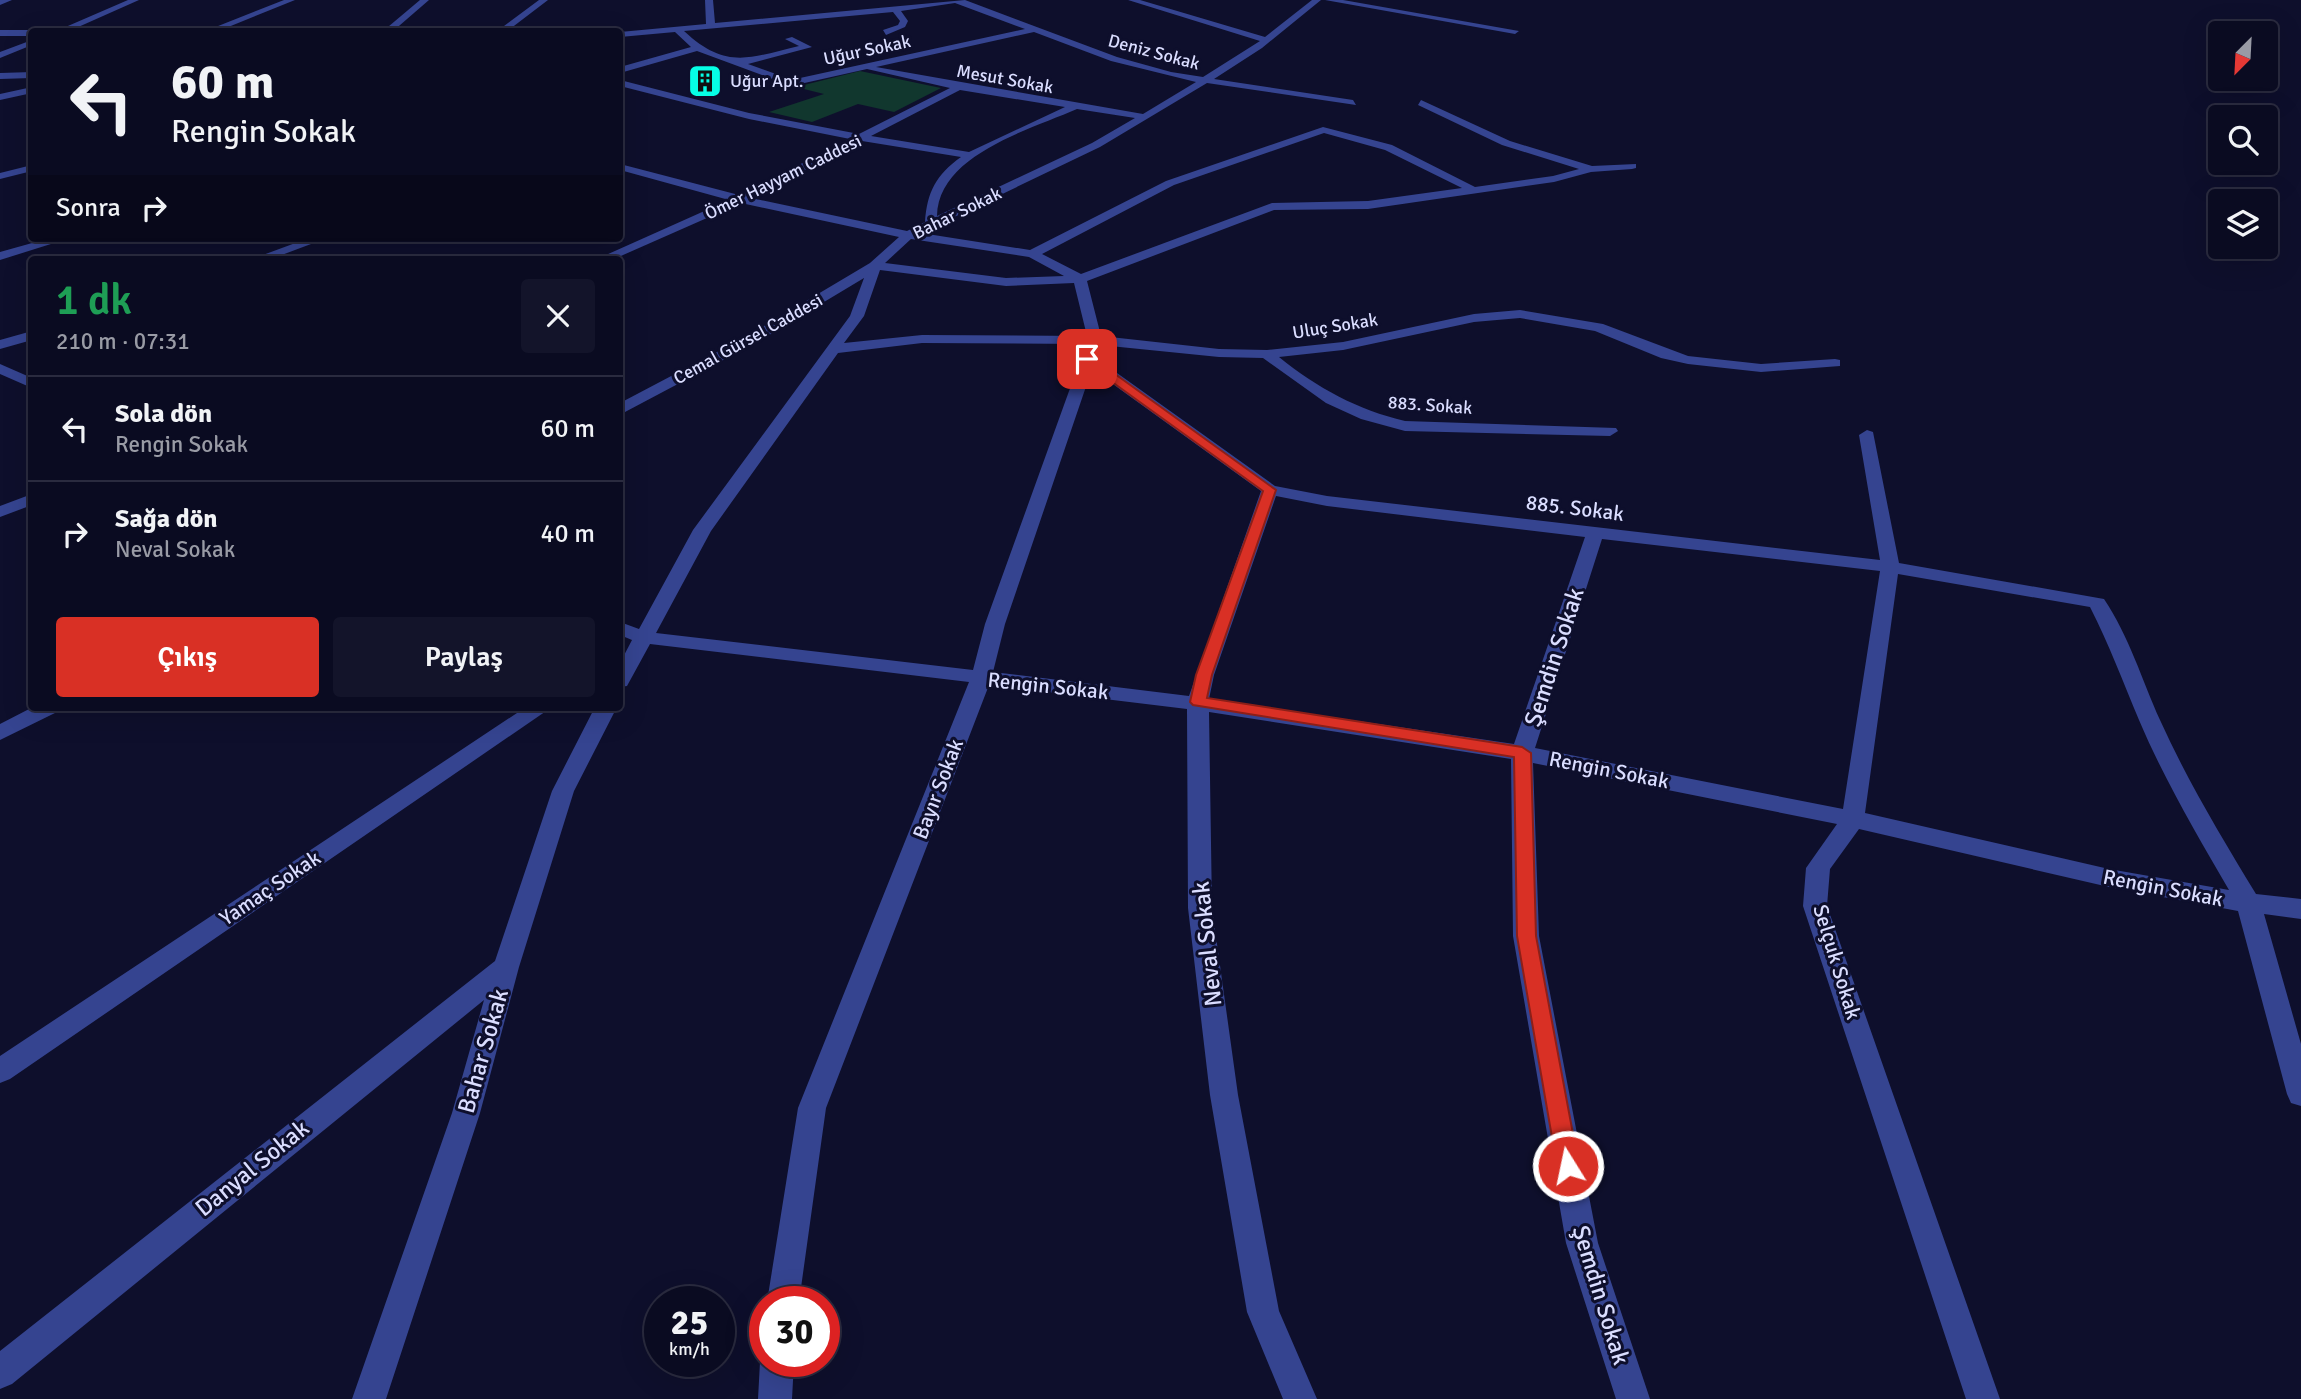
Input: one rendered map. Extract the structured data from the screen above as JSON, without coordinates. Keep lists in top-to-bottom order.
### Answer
{
  "streets": {
    "street": [
      "Uğur Sokak",
      "Deniz Sokak",
      "Mesut Sokak",
      "Ömer Hayyam Caddesi",
      "Bahar Sokak",
      "Uluç Sokak",
      "Cemal Gürsel Caddesi",
      "883. Sokak",
      "885. Sokak",
      "Şemdin Sokak",
      "Rengin Sokak",
      "Bayır Sokak",
      "Yamaç Sokak",
      "Neval Sokak",
      "Selçuk Sokak",
      "Danyal Sokak"
    ]
  },
  "crossings": [
    ["Uğur Sokak", "Deniz Sokak"],
    ["Uğur Sokak", "Mesut Sokak"],
    ["Deniz Sokak", "Bahar Sokak"],
    ["Mesut Sokak", "Ömer Hayyam Caddesi"],
    ["Mesut Sokak", "Bahar Sokak"],
    ["Bahar Sokak", "Uluç Sokak"],
    ["Bahar Sokak", "Cemal Gürsel Caddesi"],
    ["Bahar Sokak", "Rengin Sokak"],
    ["Bahar Sokak", "Danyal Sokak"],
    ["Uluç Sokak", "883. Sokak"],
    ["Uluç Sokak", "885. Sokak"],
    ["Uluç Sokak", "Bayır Sokak"],
    ["885. Sokak", "Şemdin Sokak"],
    ["885. Sokak", "Rengin Sokak"],
    ["885. Sokak", "Bayır Sokak"],
    ["885. Sokak", "Neval Sokak"],
    ["885. Sokak", "Selçuk Sokak"],
    ["Şemdin Sokak", "Rengin Sokak"],
    ["Rengin Sokak", "Bayır Sokak"],
    ["Rengin Sokak", "Neval Sokak"],
    ["Rengin Sokak", "Selçuk Sokak"]
  ],
  "places": {
    "building": ["Uğur Apt."]
  },
  "north": "bottom left",
  "page": {
    "turn": ["60 m", "Rengin Sokak"],
    "then": "Sonra",
    "heading": ["1 dk", "210 m · 07:31"],
    "list": [
      {
        "name": "Sola dön",
        "note": "Rengin Sokak",
        "value": "60 m"
      },
      {
        "name": "Sağa dön",
        "note": "Neval Sokak",
        "value": "40 m"
      }
    ],
    "buttons": ["Çıkış", "Paylaş"],
    "speed": "25 km/h",
    "limit": "30"
  }
}
